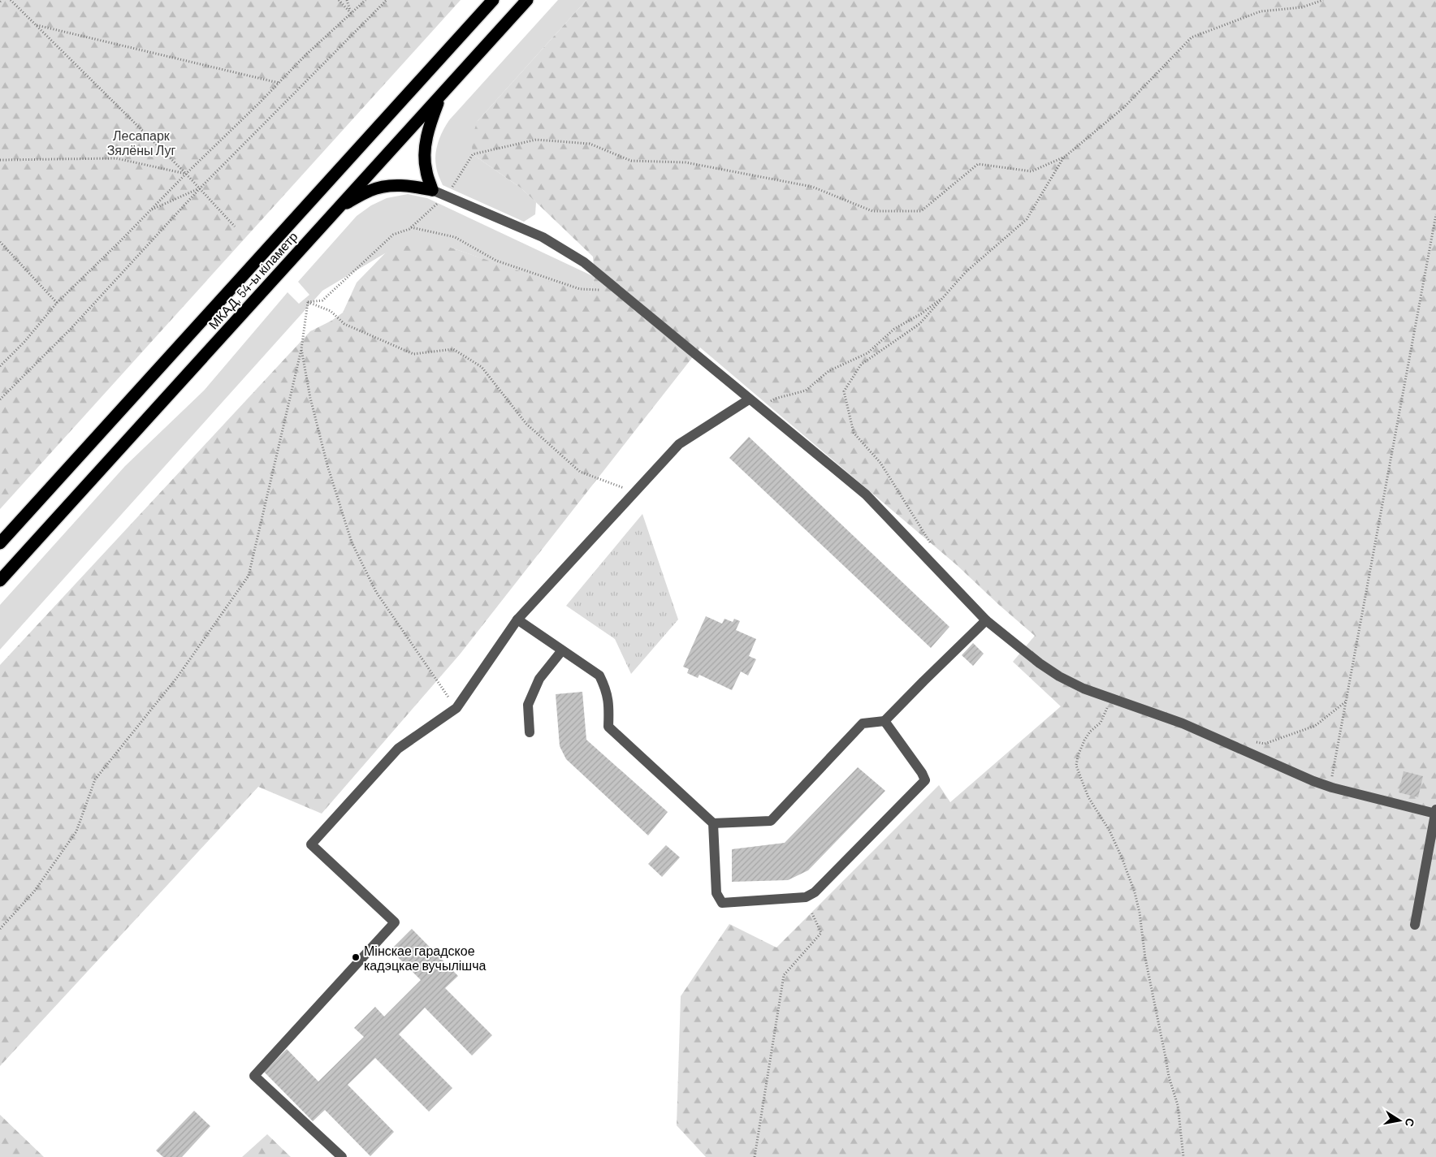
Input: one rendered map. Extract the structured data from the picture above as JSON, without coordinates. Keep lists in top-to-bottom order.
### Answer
{
  "streets": {
    "highway": ["МКАД, 54-ы кіламетр"]
  },
  "parks": ["Лесапарк Зялёны Луг"],
  "places": ["Мінскае гарадское кадэцкае вучылішча"],
  "north": "right"
}
